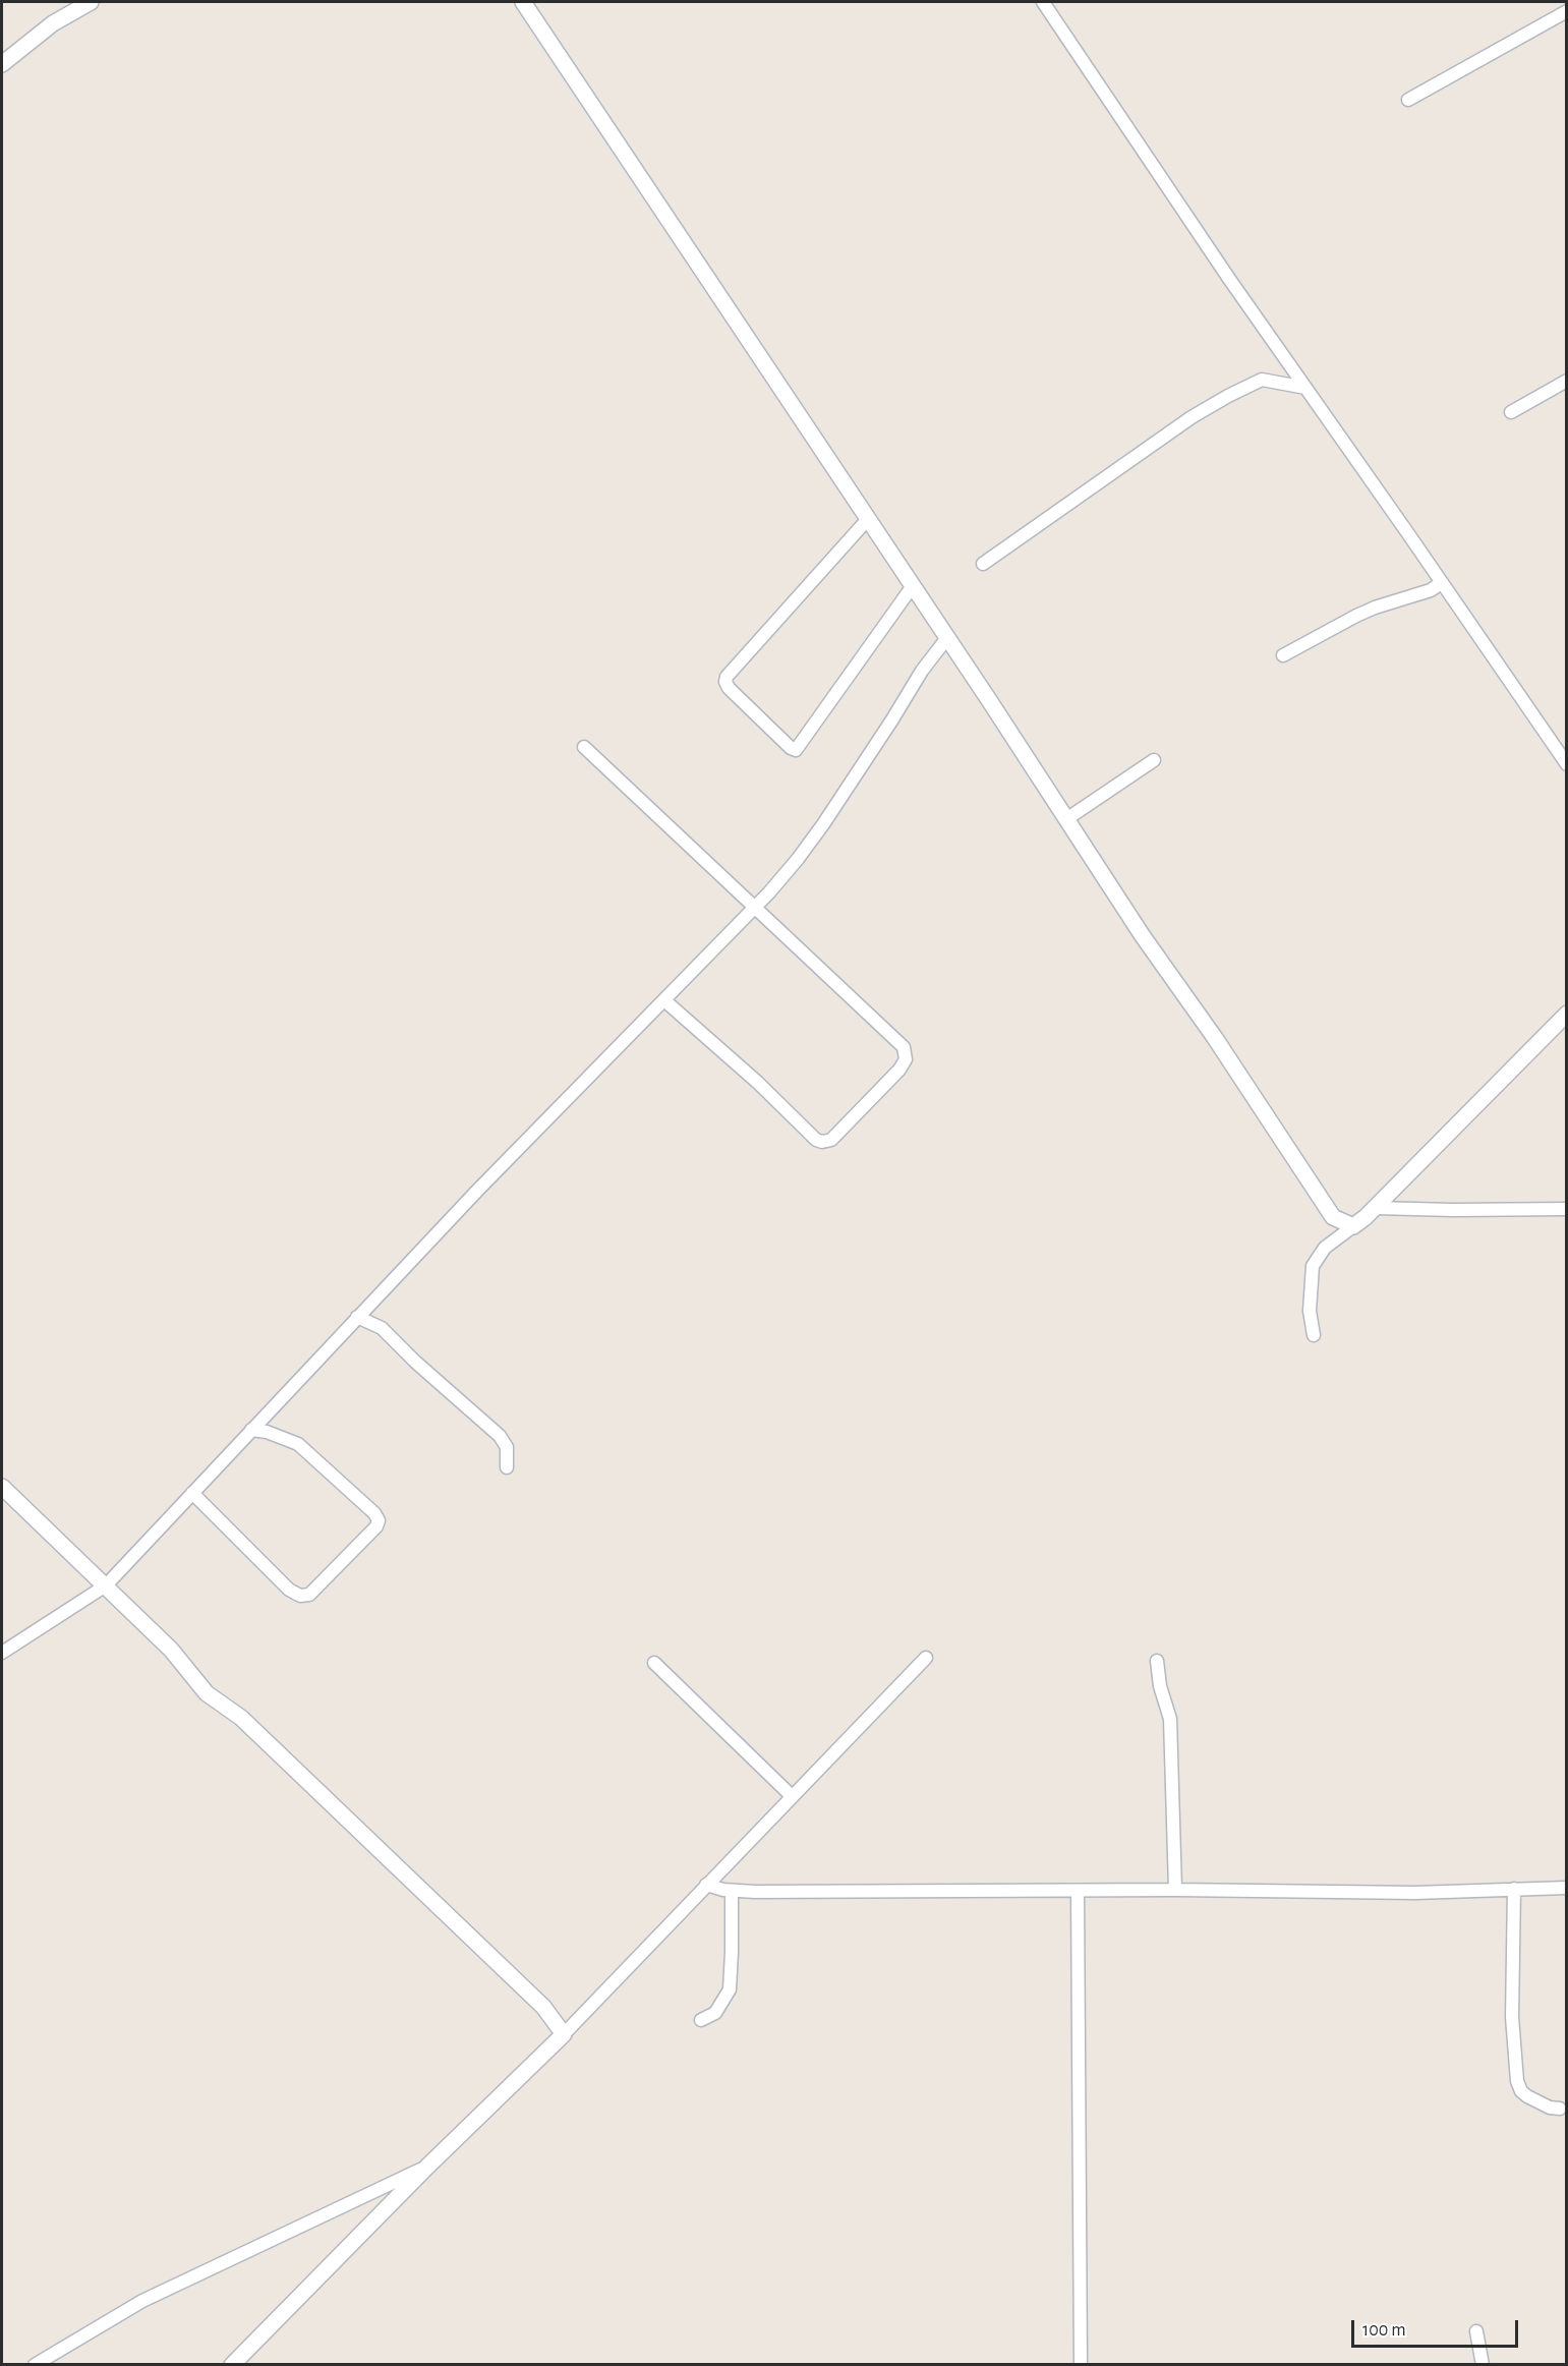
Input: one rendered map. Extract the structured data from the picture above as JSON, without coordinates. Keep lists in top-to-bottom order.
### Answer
{
  "scale_bar": "100 m"
}
